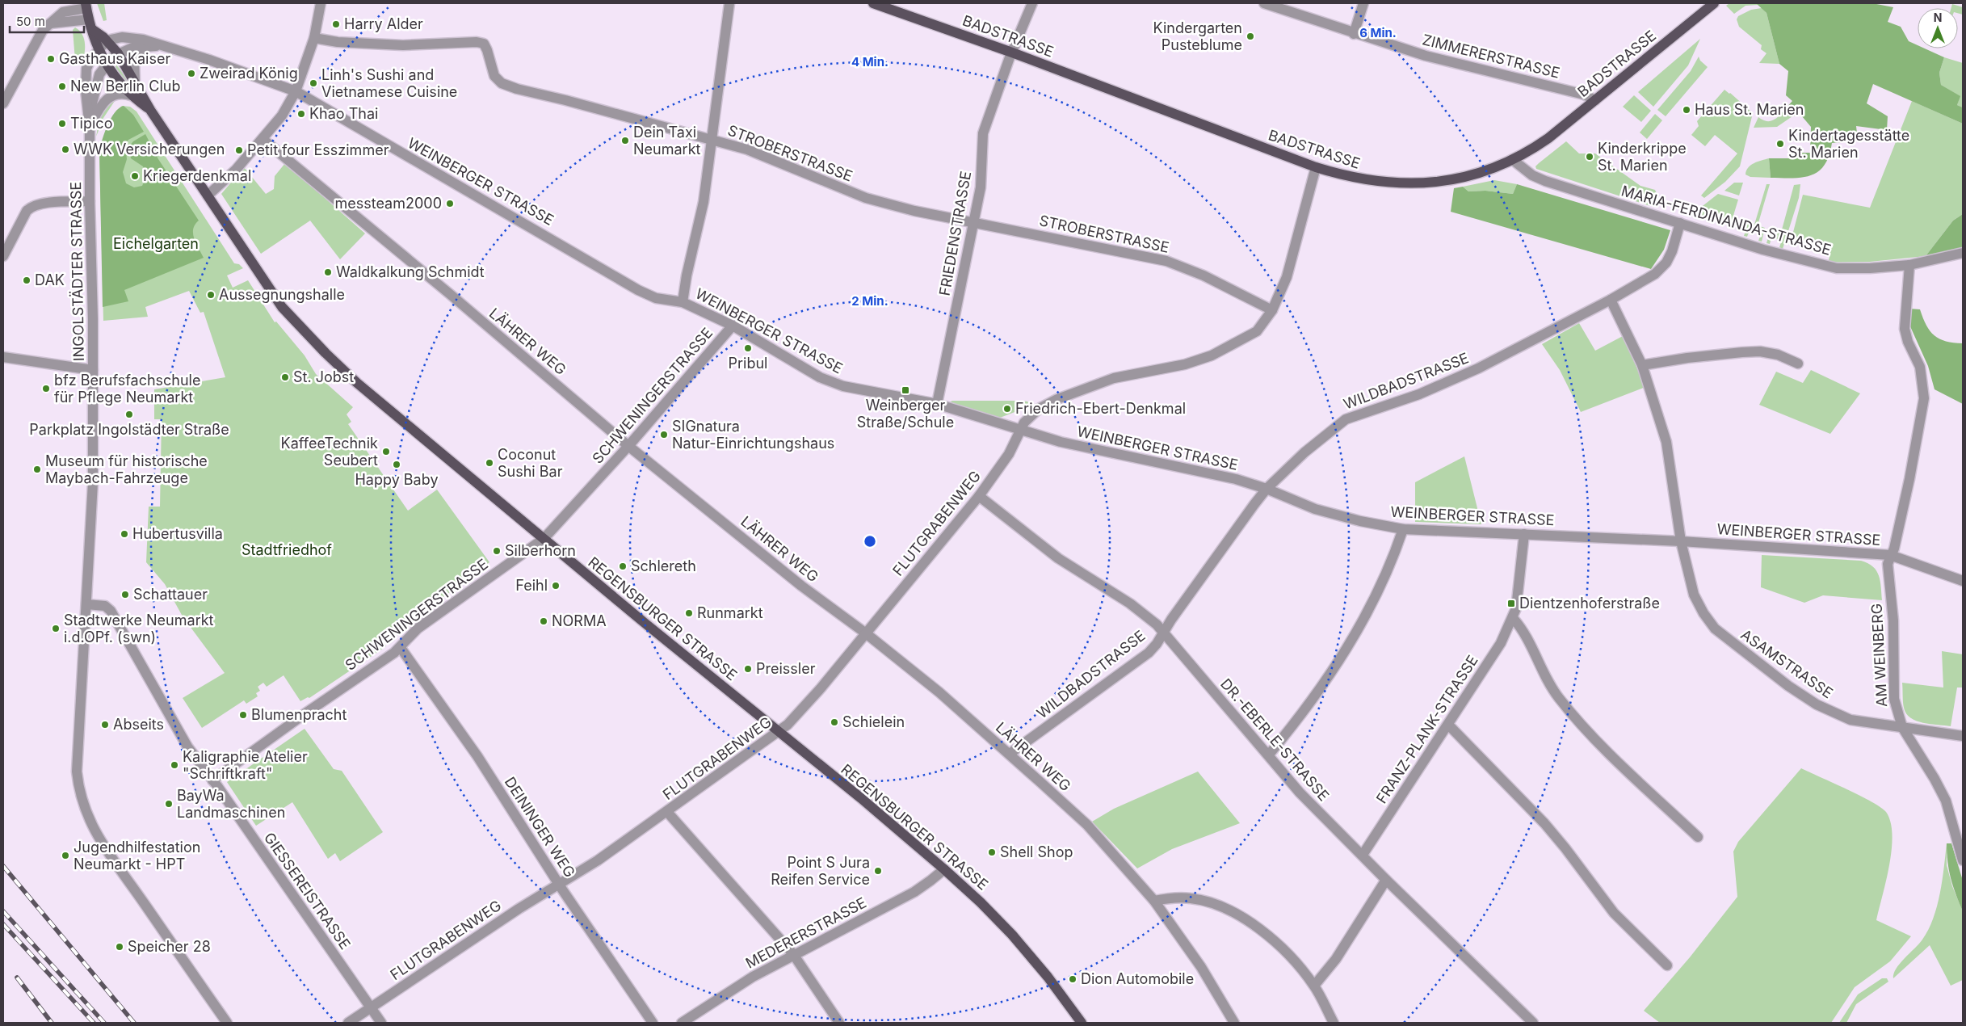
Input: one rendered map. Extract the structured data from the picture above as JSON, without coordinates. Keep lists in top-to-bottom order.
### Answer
{
  "streets": {
    "main road": ["BADSTRASSE", "REGENSBURGER STRASSE"],
    "street": [
      "ZIMMERERSTRASSE",
      "STROBERSTRASSE",
      "WEINBERGER STRASSE",
      "MARIA-FERDINANDA-STRASSE",
      "FRIEDENSTRASSE",
      "INGOLSTÄDTER STRASSE",
      "LÄHRER WEG",
      "WILDBADSTRASSE",
      "SCHWENINGERSTRASSE",
      "FLUTGRABENWEG",
      "AM WEINBERG",
      "ASAMSTRASSE",
      "FRANZ-PLANK-STRASSE",
      "DR.-EBERLE-STRASSE",
      "DEININGER WEG",
      "GIESSEREISTRASSE",
      "MEDERERSTRASSE"
    ]
  },
  "crossings": [
    ["BADSTRASSE", "ZIMMERERSTRASSE"],
    ["BADSTRASSE", "MARIA-FERDINANDA-STRASSE"],
    ["BADSTRASSE", "FRIEDENSTRASSE"],
    ["BADSTRASSE", "FLUTGRABENWEG"],
    ["STROBERSTRASSE", "FRIEDENSTRASSE"],
    ["STROBERSTRASSE", "FLUTGRABENWEG"],
    ["WEINBERGER STRASSE", "FRIEDENSTRASSE"],
    ["WEINBERGER STRASSE", "INGOLSTÄDTER STRASSE"],
    ["WEINBERGER STRASSE", "WILDBADSTRASSE"],
    ["WEINBERGER STRASSE", "SCHWENINGERSTRASSE"],
    ["WEINBERGER STRASSE", "FLUTGRABENWEG"],
    ["WEINBERGER STRASSE", "REGENSBURGER STRASSE"],
    ["WEINBERGER STRASSE", "AM WEINBERG"],
    ["WEINBERGER STRASSE", "ASAMSTRASSE"],
    ["MARIA-FERDINANDA-STRASSE", "WILDBADSTRASSE"],
    ["MARIA-FERDINANDA-STRASSE", "AM WEINBERG"],
    ["INGOLSTÄDTER STRASSE", "REGENSBURGER STRASSE"],
    ["INGOLSTÄDTER STRASSE", "GIESSEREISTRASSE"],
    ["LÄHRER WEG", "WILDBADSTRASSE"],
    ["LÄHRER WEG", "SCHWENINGERSTRASSE"],
    ["LÄHRER WEG", "FLUTGRABENWEG"],
    ["WILDBADSTRASSE", "ASAMSTRASSE"],
    ["WILDBADSTRASSE", "DR.-EBERLE-STRASSE"],
    ["SCHWENINGERSTRASSE", "REGENSBURGER STRASSE"],
    ["SCHWENINGERSTRASSE", "DEININGER WEG"],
    ["SCHWENINGERSTRASSE", "GIESSEREISTRASSE"],
    ["FLUTGRABENWEG", "REGENSBURGER STRASSE"],
    ["FLUTGRABENWEG", "DR.-EBERLE-STRASSE"],
    ["FLUTGRABENWEG", "DEININGER WEG"],
    ["FLUTGRABENWEG", "GIESSEREISTRASSE"],
    ["REGENSBURGER STRASSE", "MEDERERSTRASSE"],
    ["AM WEINBERG", "ASAMSTRASSE"],
    ["FRANZ-PLANK-STRASSE", "DR.-EBERLE-STRASSE"]
  ],
  "parks": ["Eichelgarten", "Stadtfriedhof"],
  "places": {
    "other": [
      "Harry Alder",
      "Kindergarten Pusteblume",
      "Gasthaus Kaiser",
      "Zweirad König",
      "Linh's Sushi and Vietnamese Cuisine",
      "New Berlin Club",
      "Haus St. Marien",
      "Khao Thai",
      "Tipico",
      "Dein Taxi Neumarkt",
      "Kindertagesstätte St. Marien",
      "WWK Versicherungen",
      "Petit four Esszimmer",
      "Kinderkrippe St. Marien",
      "Kriegerdenkmal",
      "messteam2000",
      "Waldkalkung Schmidt",
      "DAK",
      "Aussegnungshalle",
      "Pribul",
      "St. Jobst",
      "bfz Berufsfachschule für Pflege Neumarkt",
      "Friedrich-Ebert-Denkmal",
      "Parkplatz Ingolstädter Straße",
      "SIGnatura Natur-Einrichtungshaus",
      "KaffeeTechnik Seubert",
      "Coconut Sushi Bar",
      "Happy Baby",
      "Museum für historische Maybach-Fahrzeuge",
      "Hubertusvilla",
      "Silberhorn",
      "Schlereth",
      "Feihl",
      "Schattauer",
      "Runmarkt",
      "NORMA",
      "Stadtwerke Neumarkt i.d.OPf. (swn)",
      "Preissler",
      "Blumenpracht",
      "Schielein",
      "Abseits",
      "Kaligraphie Atelier \"Schriftkraft\"",
      "BayWa Landmaschinen",
      "Shell Shop",
      "Jugendhilfestation Neumarkt - HPT",
      "Point S Jura Reifen Service",
      "Speicher 28",
      "Dion Automobile"
    ],
    "transit": ["Weinberger Straße/Schule", "Dientzenhoferstraße"]
  },
  "scale_bar": "50 m",
  "north": "top",
  "rings": ["6 Min.", "4 Min.", "2 Min."]
}
